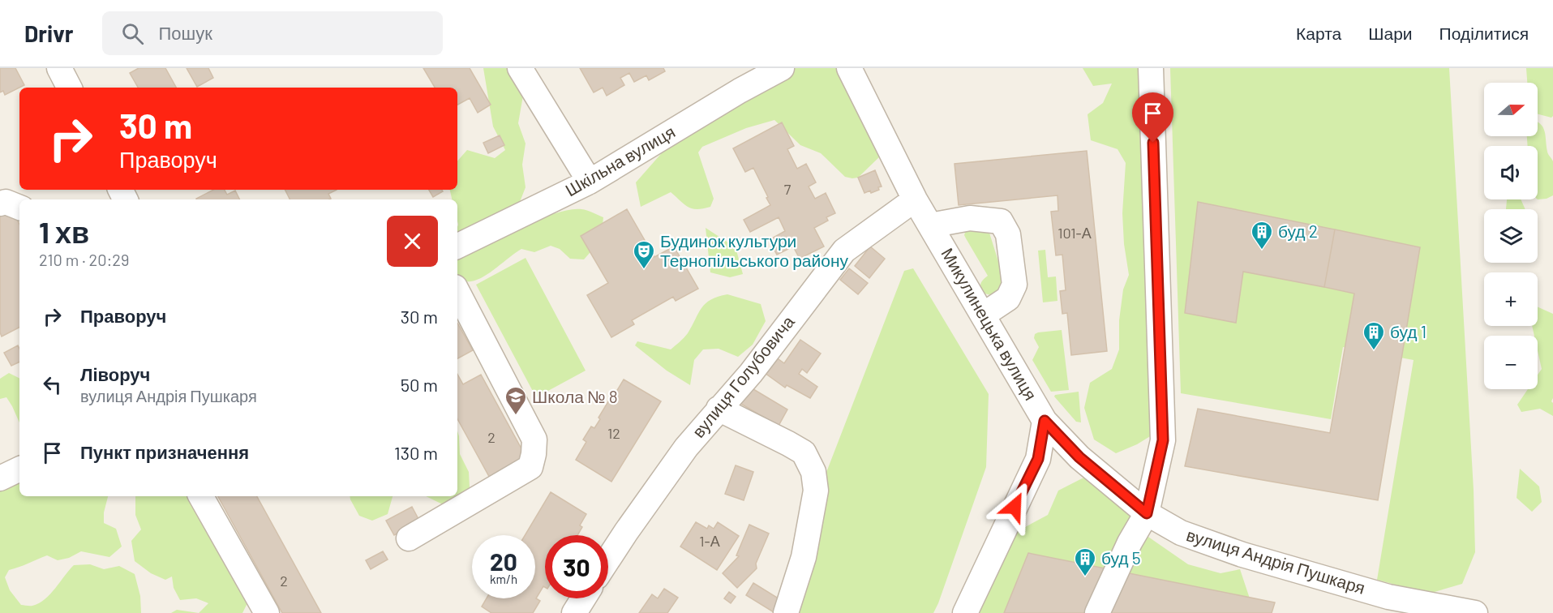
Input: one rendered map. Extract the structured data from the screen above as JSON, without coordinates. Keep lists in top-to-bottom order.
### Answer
{
  "streets": {
    "street": [
      "Шкільна вулиця",
      "Микулинецька вулиця",
      "вулиця Голубовича",
      "вулиця Андрія Пушкаря"
    ]
  },
  "crossings": [
    ["Микулинецька вулиця", "вулиця Голубовича"],
    ["Микулинецька вулиця", "вулиця Андрія Пушкаря"]
  ],
  "places": {
    "building": ["буд 2", "буд 1", "буд 5"],
    "theatre": ["Будинок культури Тернопільського району"],
    "school or university": ["Школа № 8"]
  },
  "house_numbers": [
    "7",
    "101-А",
    "12",
    "2",
    "1-А",
    "2"
  ],
  "north": "right",
  "page": {
    "header": "Drivr",
    "search": "Пошук",
    "nav": ["Карта", "Шари", "Поділитися"],
    "map_buttons": ["+", "−"],
    "turn": ["30 m", "Праворуч"],
    "heading": ["1 хв", "210 m · 20:29"],
    "list": [
      {
        "name": "Праворуч",
        "value": "30 m"
      },
      {
        "name": "Ліворуч",
        "note": "вулиця Андрія Пушкаря",
        "value": "50 m"
      },
      {
        "name": "Пункт призначення",
        "value": "130 m"
      }
    ],
    "speed": "20 km/h",
    "limit": "30"
  }
}
